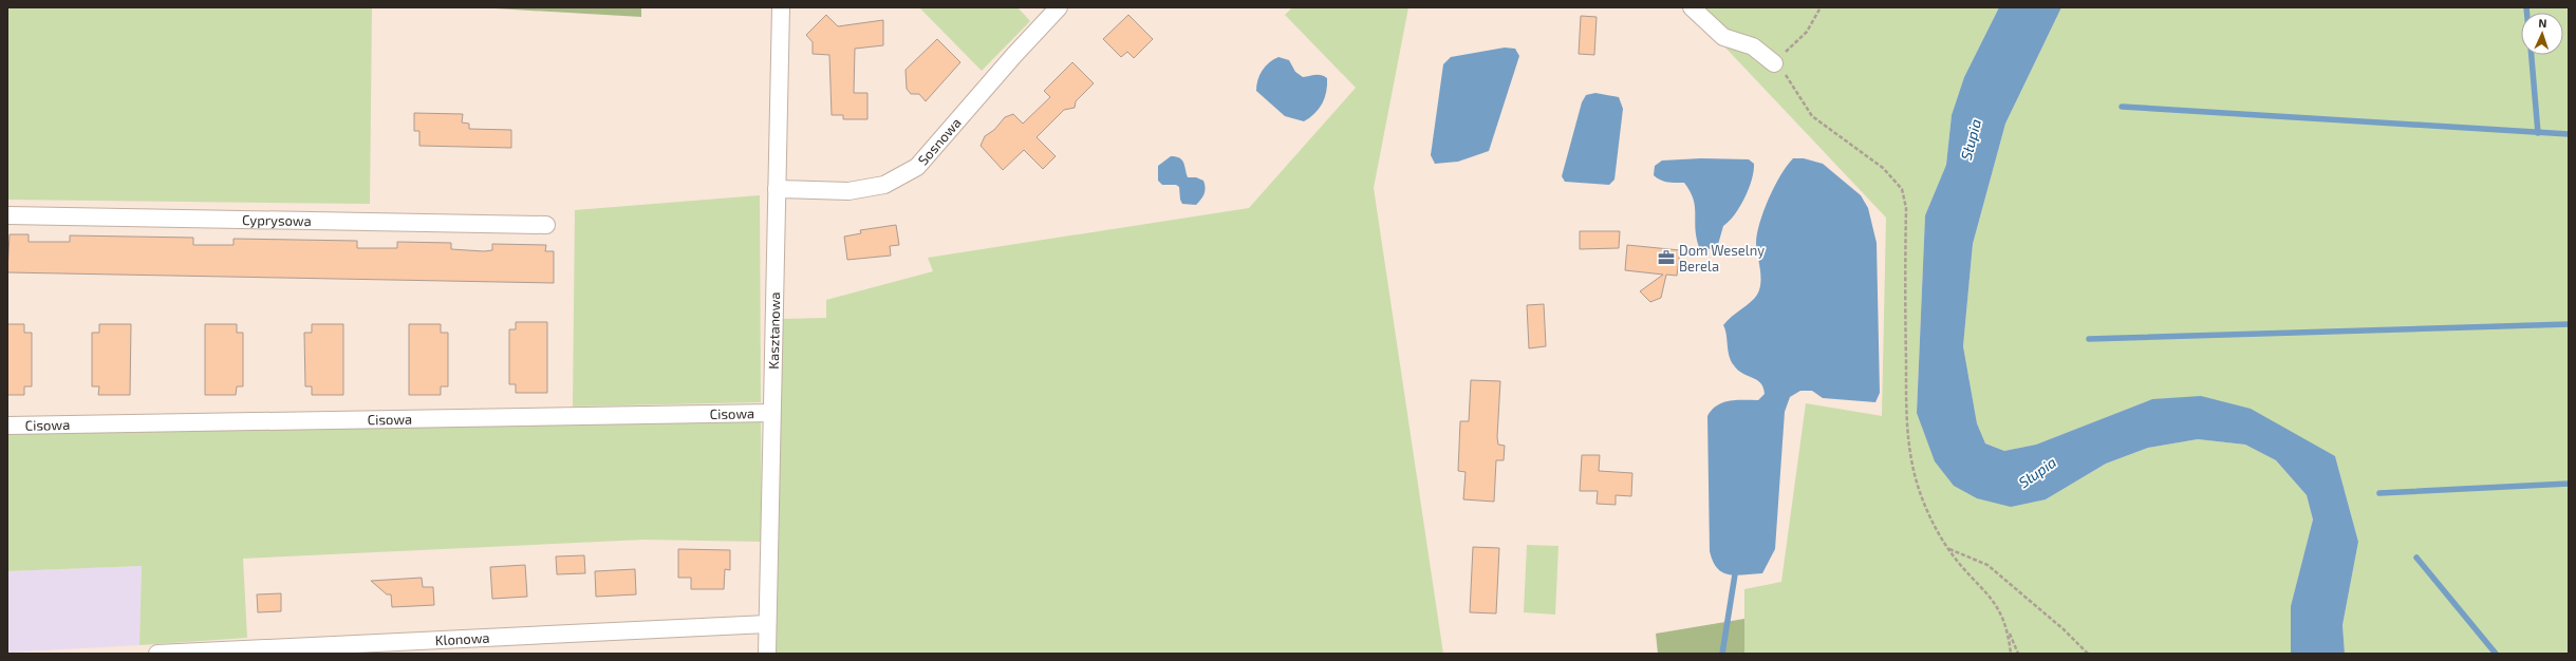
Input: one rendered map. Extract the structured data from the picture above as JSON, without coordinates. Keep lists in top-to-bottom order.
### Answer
{
  "streets": {
    "street": [
      "Sosnowa",
      "Cyprysowa",
      "Kasztanowa",
      "Cisowa",
      "Klonowa"
    ]
  },
  "crossings": [
    ["Sosnowa", "Kasztanowa"],
    ["Kasztanowa", "Cisowa"],
    ["Kasztanowa", "Klonowa"]
  ],
  "water": ["Słupia"],
  "places": {
    "office": ["Dom Weselny Berela"]
  },
  "north": "top"
}
